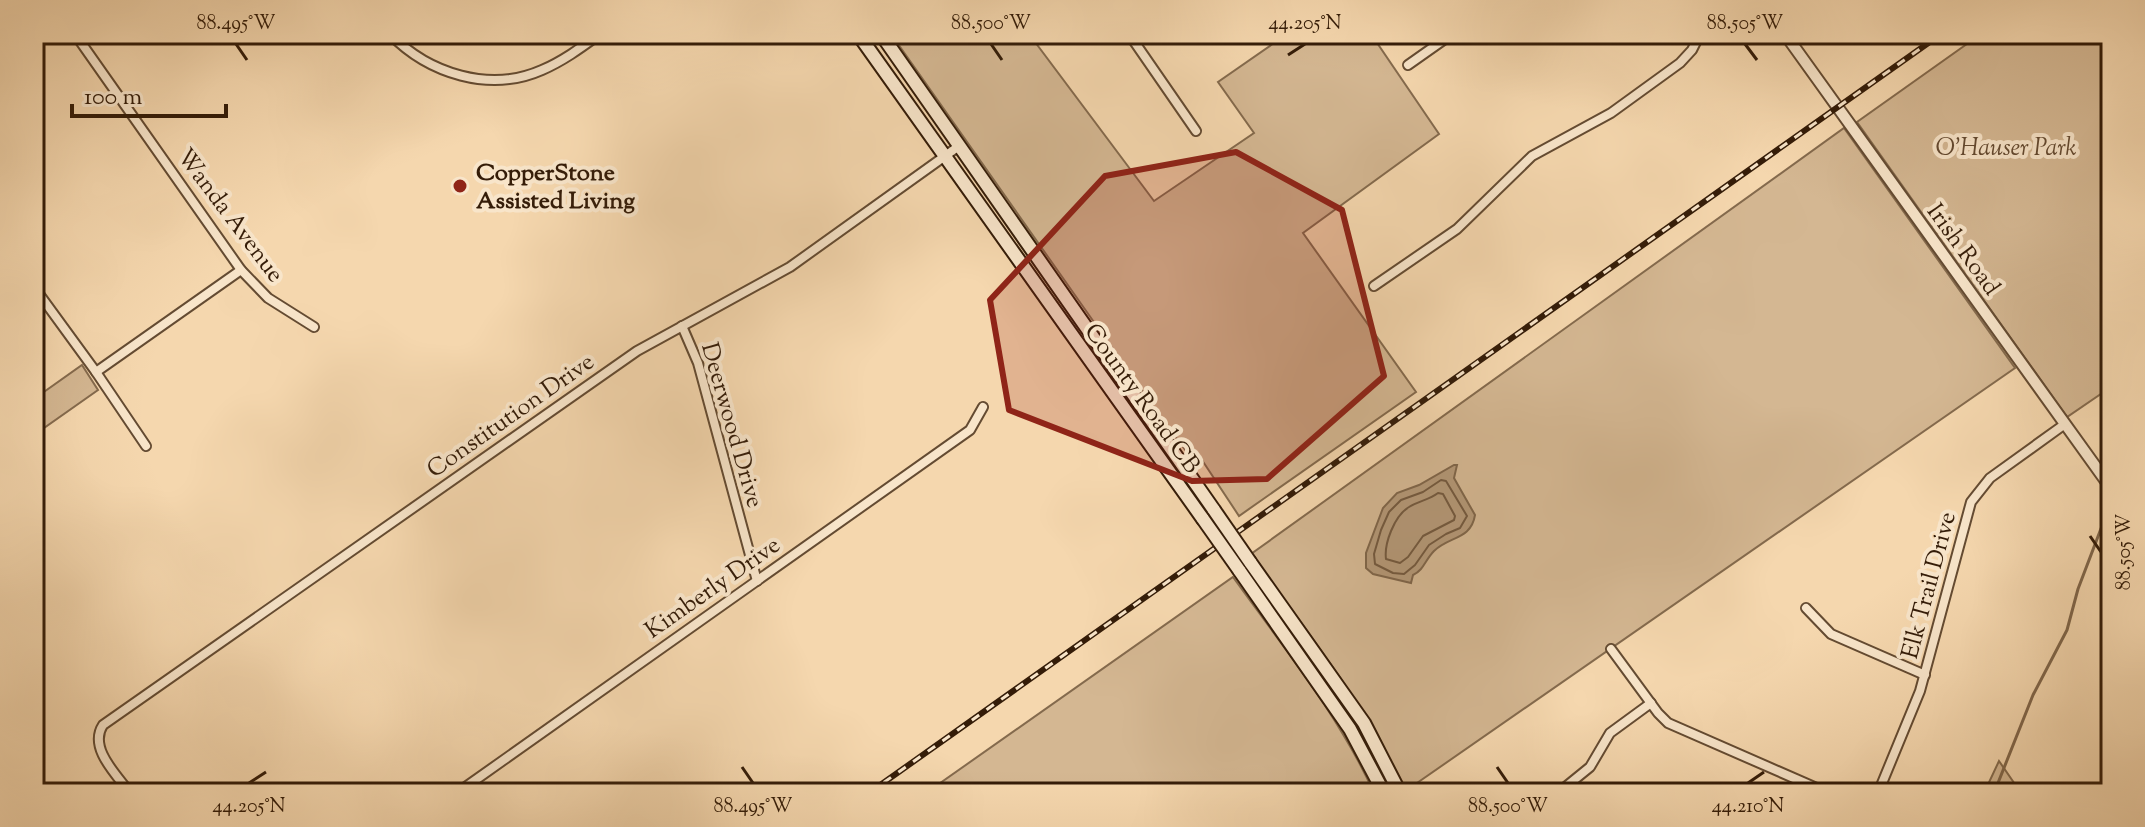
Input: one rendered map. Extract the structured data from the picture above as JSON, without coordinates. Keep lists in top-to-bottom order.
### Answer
{
  "streets": {
    "main road": ["County Road CB"],
    "street": [
      "Wanda Avenue",
      "Irish Road",
      "Constitution Drive",
      "Deerwood Drive",
      "Elk Trail Drive",
      "Kimberly Drive"
    ]
  },
  "crossings": [
    ["Irish Road", "Elk Trail Drive"],
    ["County Road CB", "Constitution Drive"],
    ["Constitution Drive", "Deerwood Drive"],
    ["Deerwood Drive", "Kimberly Drive"]
  ],
  "parks": ["O'Hauser Park"],
  "places": ["CopperStone Assisted Living"],
  "scale_bar": "100 m",
  "coordinates": [
    "88.495°W",
    "88.500°W",
    "44.205°N",
    "88.505°W",
    "44.210°N"
  ]
}
